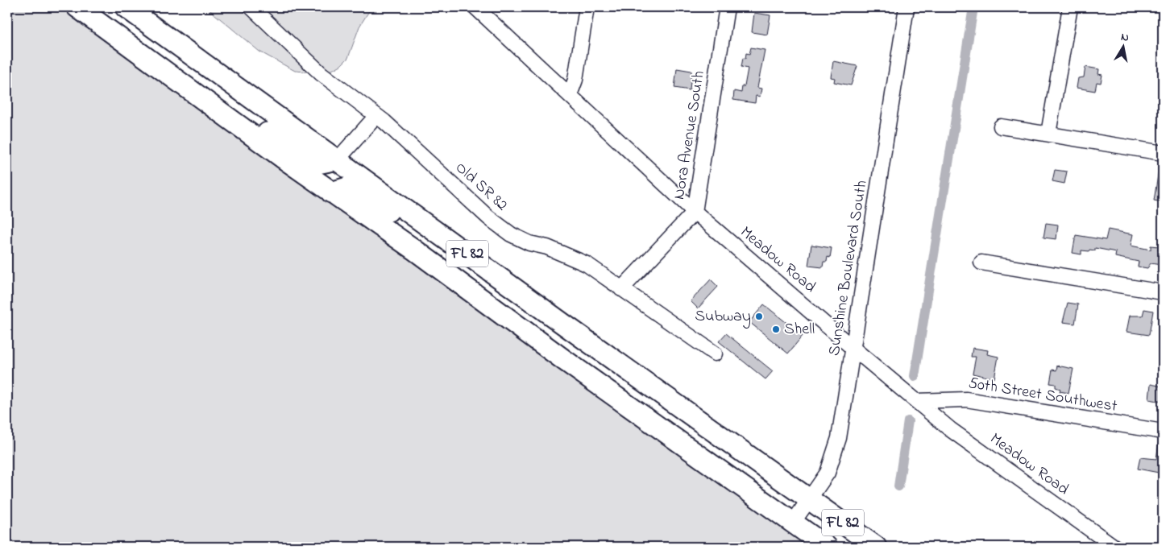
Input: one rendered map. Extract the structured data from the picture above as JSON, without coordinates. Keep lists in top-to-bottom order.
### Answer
{
  "streets": {
    "highway": ["FL 82"],
    "street": [
      "Nora Avenue South",
      "Old SR 82",
      "Meadow Road",
      "Sunshine Boulevard South",
      "50th Street Southwest"
    ]
  },
  "crossings": [
    ["Nora Avenue South", "Old SR 82"],
    ["Nora Avenue South", "Meadow Road"],
    ["FL 82", "Sunshine Boulevard South"],
    ["Meadow Road", "Sunshine Boulevard South"],
    ["Meadow Road", "50th Street Southwest"]
  ],
  "places": ["Subway", "Shell"],
  "north": "top"
}
